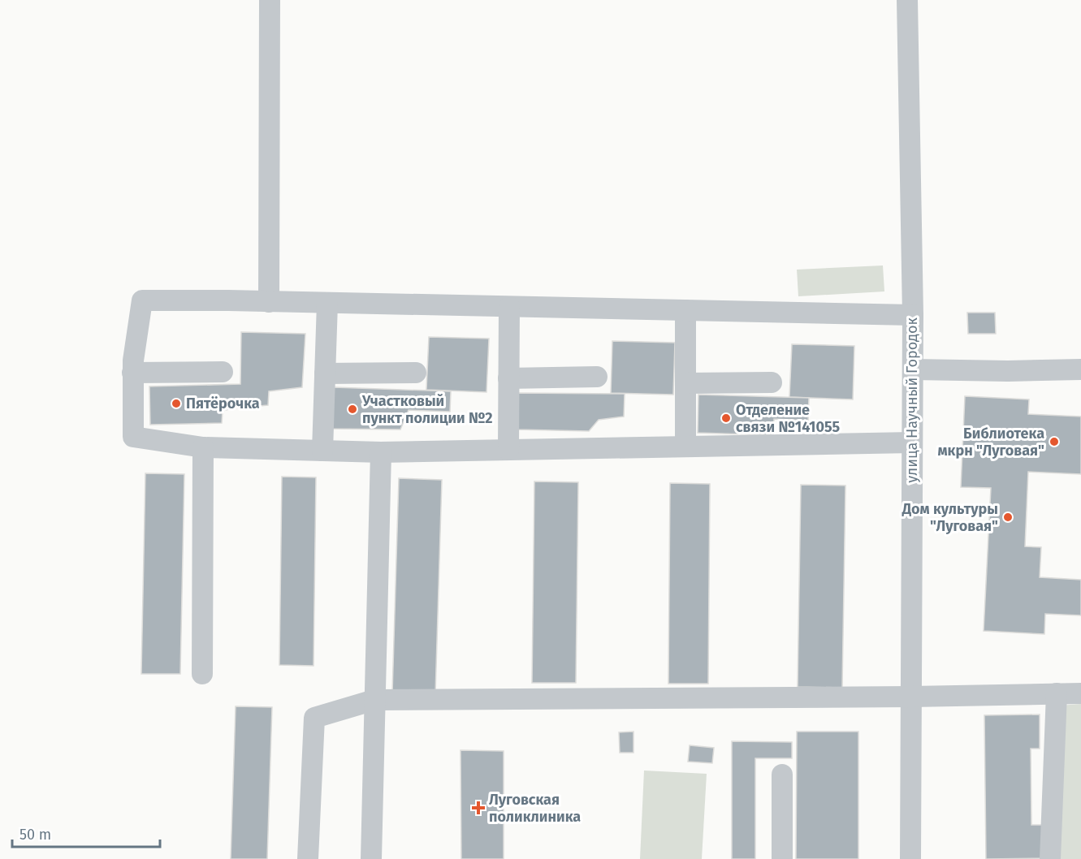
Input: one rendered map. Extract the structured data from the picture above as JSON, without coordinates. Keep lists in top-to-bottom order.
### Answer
{
  "streets": {
    "street": ["улица Научный Городок"]
  },
  "places": {
    "other": [
      "Пятёрочка",
      "Участковый пункт полиции №2",
      "Отделение связи №141055",
      "Библиотека мкрн \"Луговая\"",
      "Дом культуры \"Луговая\""
    ],
    "health": ["Луговская поликлиника"]
  },
  "scale_bar": "50 m"
}
